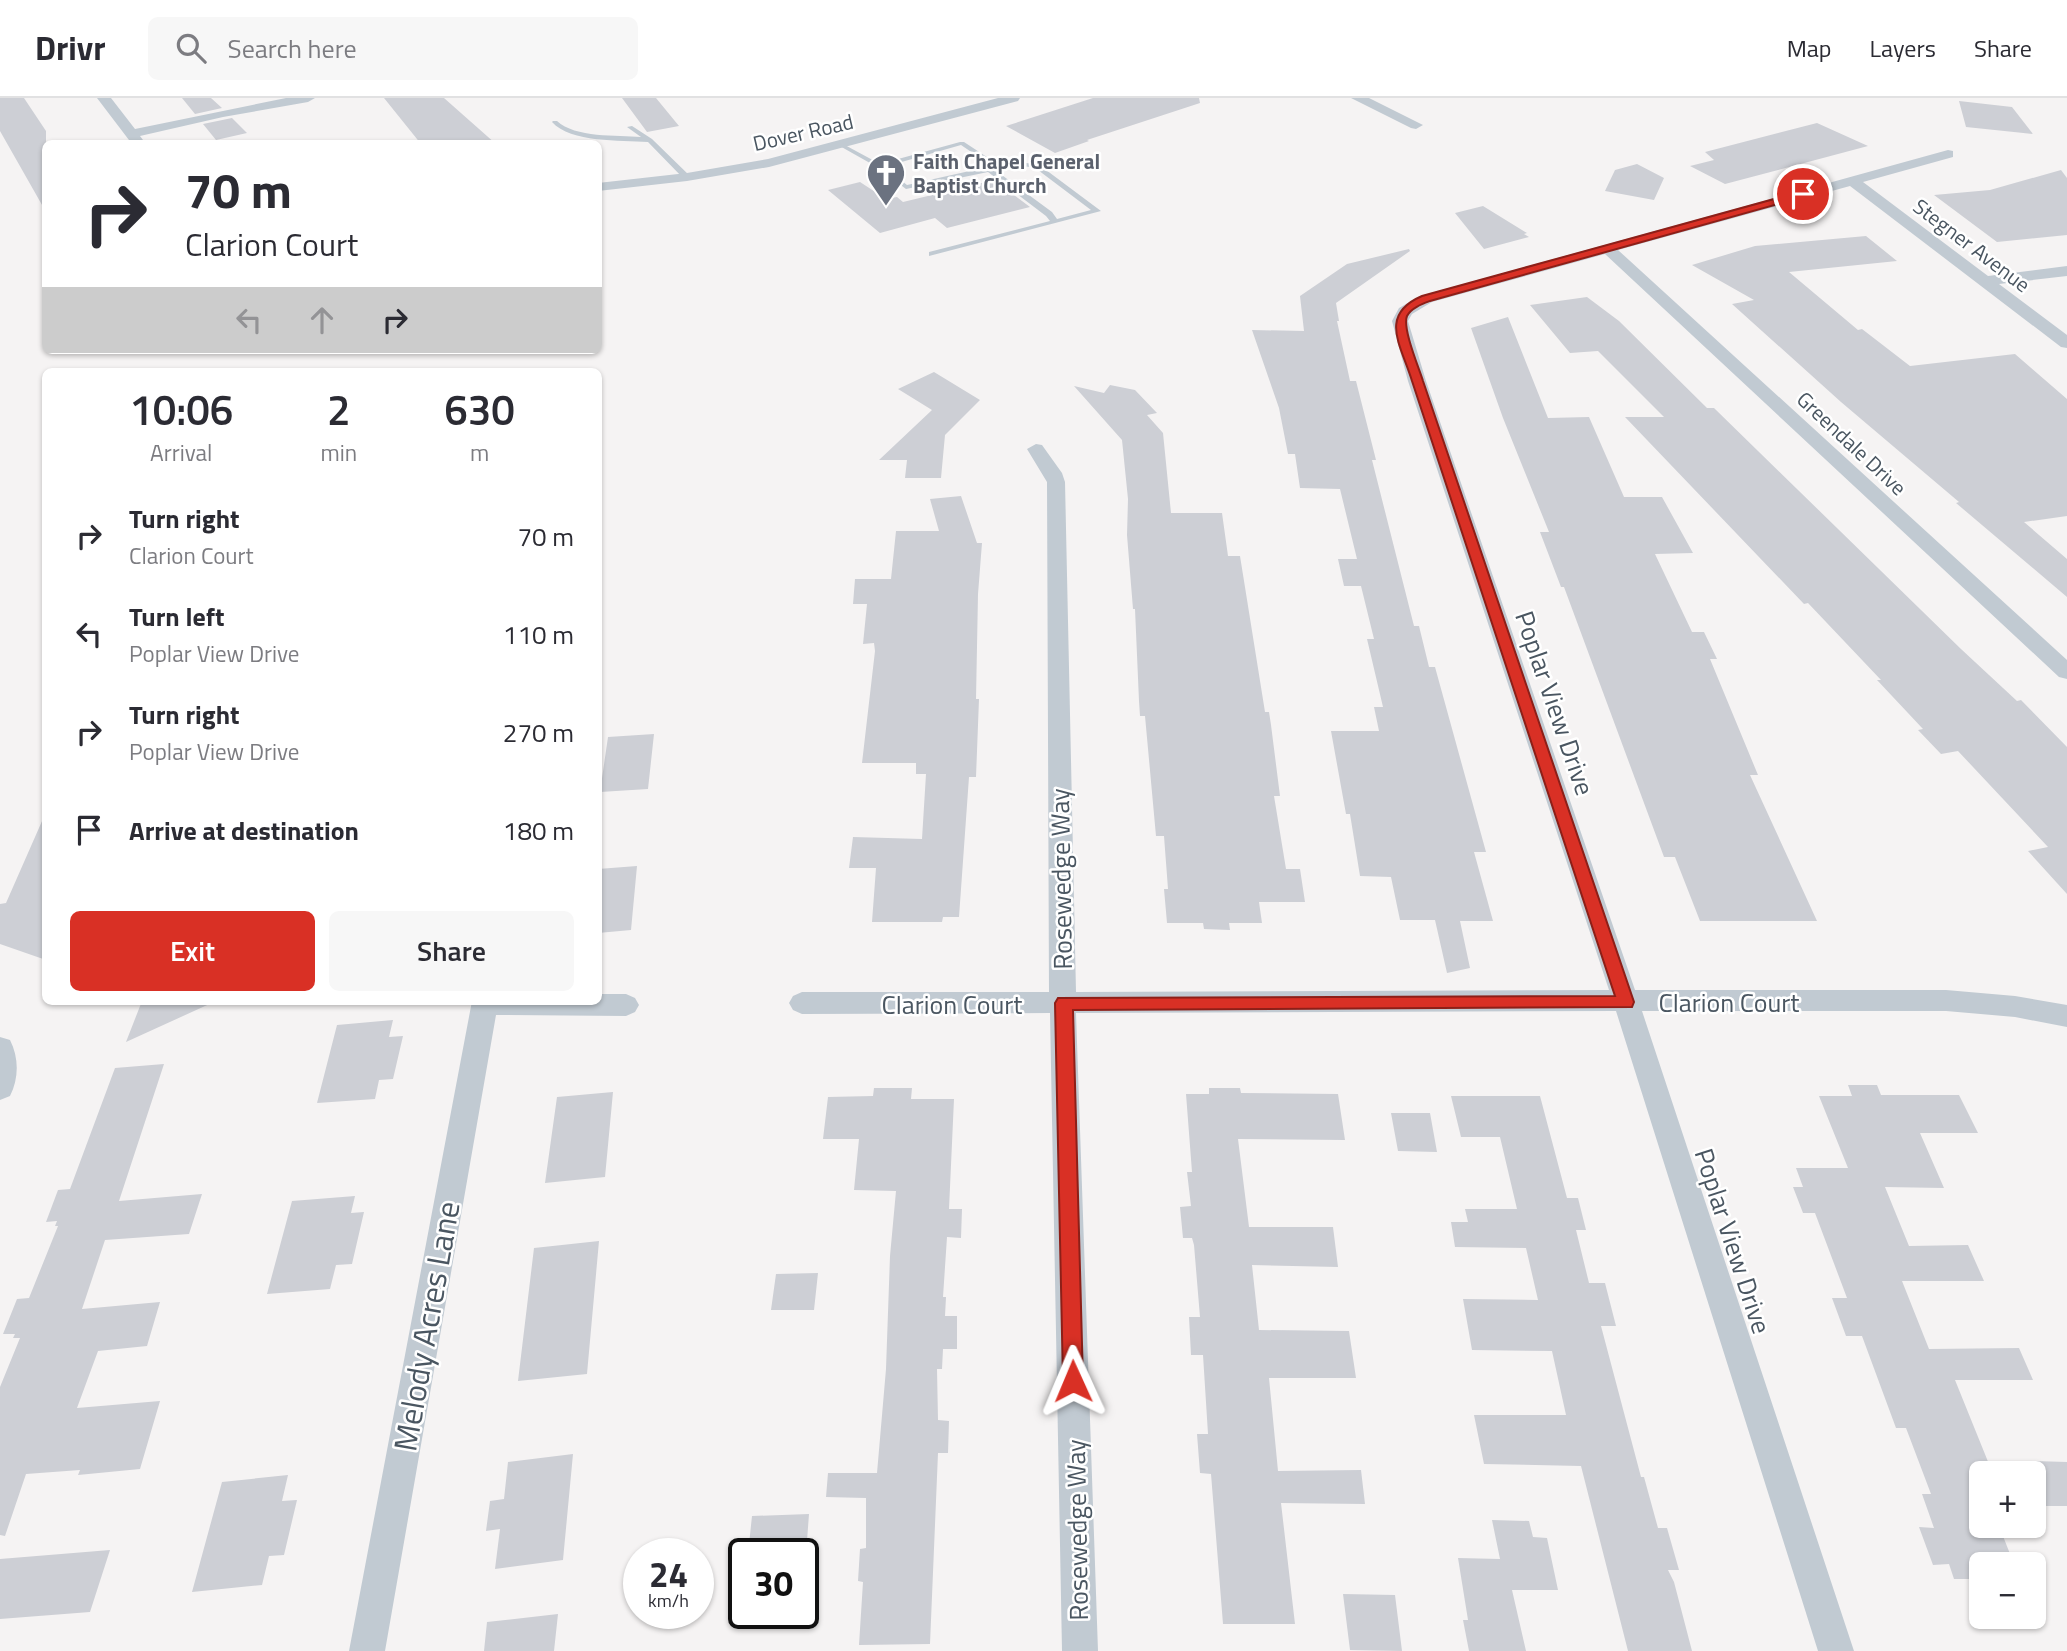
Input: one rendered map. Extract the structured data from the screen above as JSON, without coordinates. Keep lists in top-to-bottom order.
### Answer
{
  "streets": {
    "street": [
      "Dover Road",
      "Stegner Avenue",
      "Greendale Drive",
      "Poplar View Drive",
      "Rosewedge Way",
      "Clarion Court",
      "Melody Acres Lane"
    ]
  },
  "crossings": [
    ["Stegner Avenue", "Poplar View Drive"],
    ["Greendale Drive", "Poplar View Drive"],
    ["Poplar View Drive", "Clarion Court"],
    ["Rosewedge Way", "Clarion Court"]
  ],
  "places": {
    "church": ["Faith Chapel General Baptist Church"]
  },
  "page": {
    "header": "Drivr",
    "search": "Search here",
    "nav": ["Map", "Layers", "Share"],
    "turn": ["70 m", "Clarion Court"],
    "eta": [
      "10:06",
      "Arrival",
      "2",
      "min",
      "630",
      "m"
    ],
    "list": [
      {
        "name": "Turn right",
        "note": "Clarion Court",
        "value": "70 m"
      },
      {
        "name": "Turn left",
        "note": "Poplar View Drive",
        "value": "110 m"
      },
      {
        "name": "Turn right",
        "note": "Poplar View Drive",
        "value": "270 m"
      },
      {
        "name": "Arrive at destination",
        "value": "180 m"
      }
    ],
    "buttons": ["Exit", "Share"],
    "map_buttons": ["+", "−"],
    "speed": "24 km/h",
    "limit": "30"
  }
}
